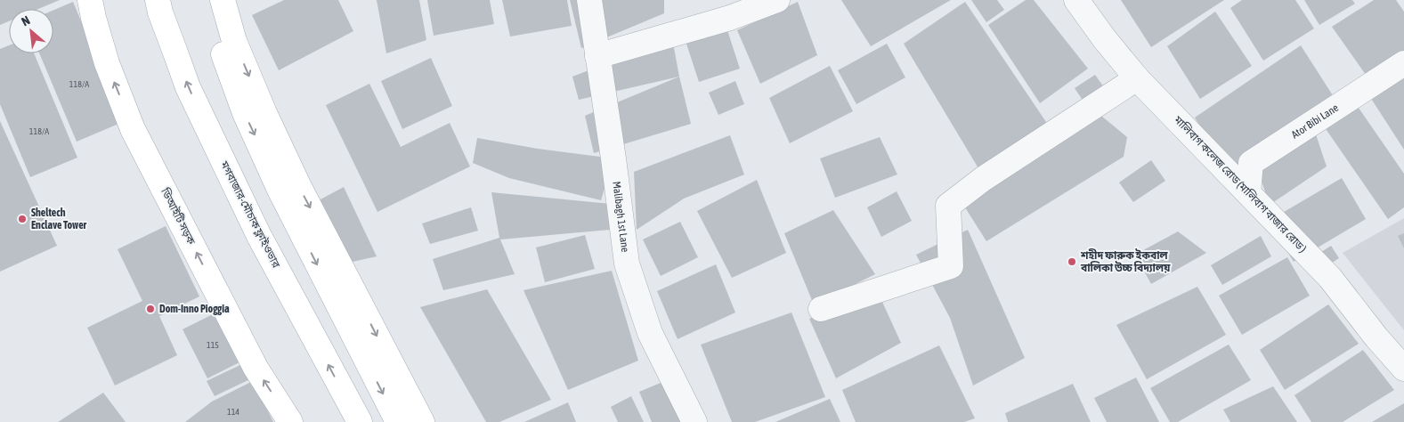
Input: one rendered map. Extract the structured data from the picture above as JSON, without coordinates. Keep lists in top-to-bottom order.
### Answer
{
  "streets": {
    "main road": ["মগবাজার-মৌচাক ফ্লাইওভার", "ডিআইটি সড়ক"],
    "street": ["Ator Bibi Lane", "মালিবাগ কলেজ রোড (মালিবাগ বাজার রোড )", "Malibagh 1st Lane"]
  },
  "crossings": [
    ["Ator Bibi Lane", "মালিবাগ কলেজ রোড (মালিবাগ বাজার রোড )"]
  ],
  "places": ["Sheltech Enclave Tower", "শহীদ ফারুক ইকবাল বালিকা উচ্চ বিদ্যালয়", "Dom-Inno Pioggia"],
  "house_numbers": [
    "118/A",
    "118/A",
    "115",
    "114"
  ],
  "north": "top left"
}
